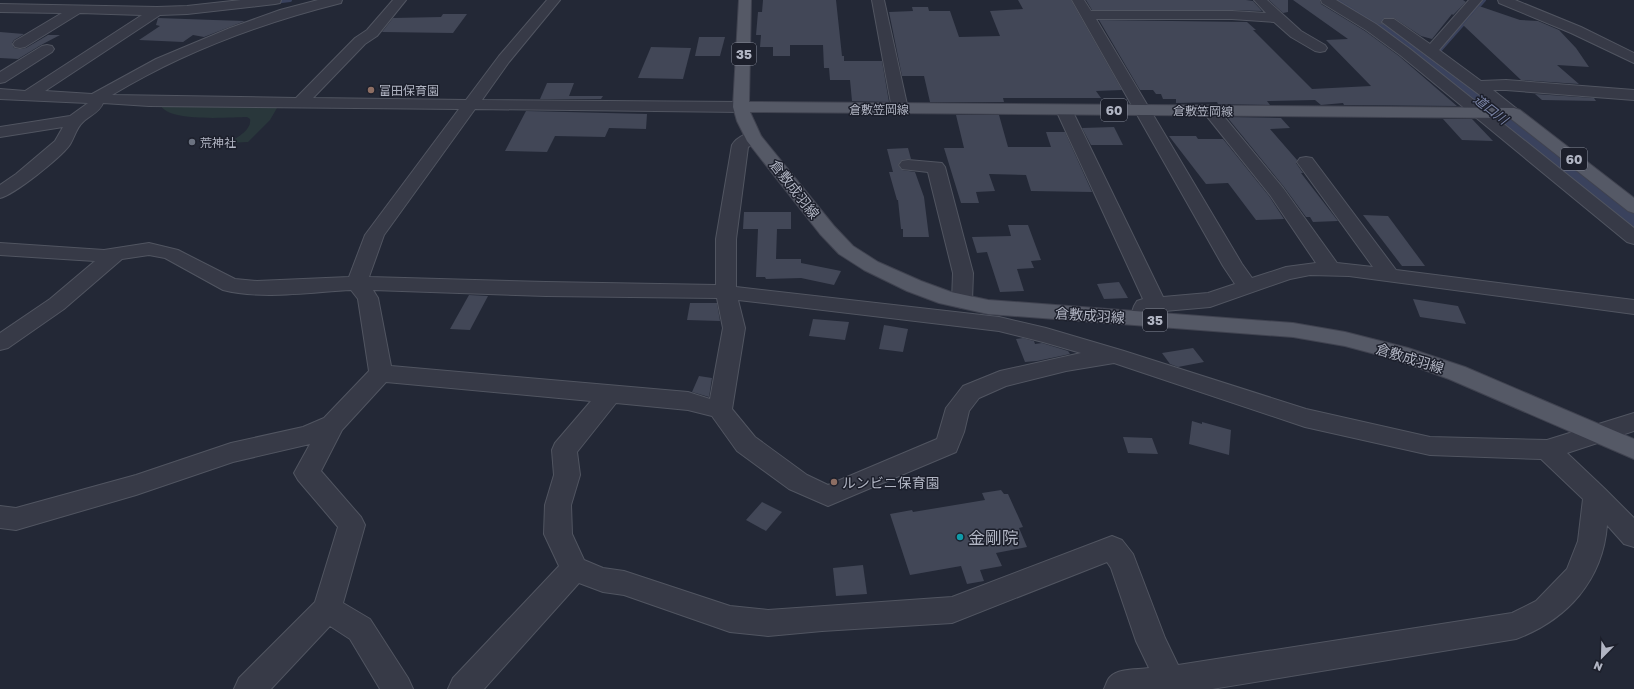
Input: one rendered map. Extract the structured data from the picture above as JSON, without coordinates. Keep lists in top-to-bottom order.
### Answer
{
  "streets": {
    "main road": [
      "35",
      "倉敷笠岡線",
      "60",
      "倉敷成羽線"
    ]
  },
  "crossings": [
    ["倉敷笠岡線", "60"],
    ["倉敷笠岡線", "倉敷成羽線"]
  ],
  "water": ["道口川"],
  "places": [
    "富田保育園",
    "荒神社",
    "ルンビニ保育園",
    "金剛院"
  ],
  "north": "bottom left"
}
